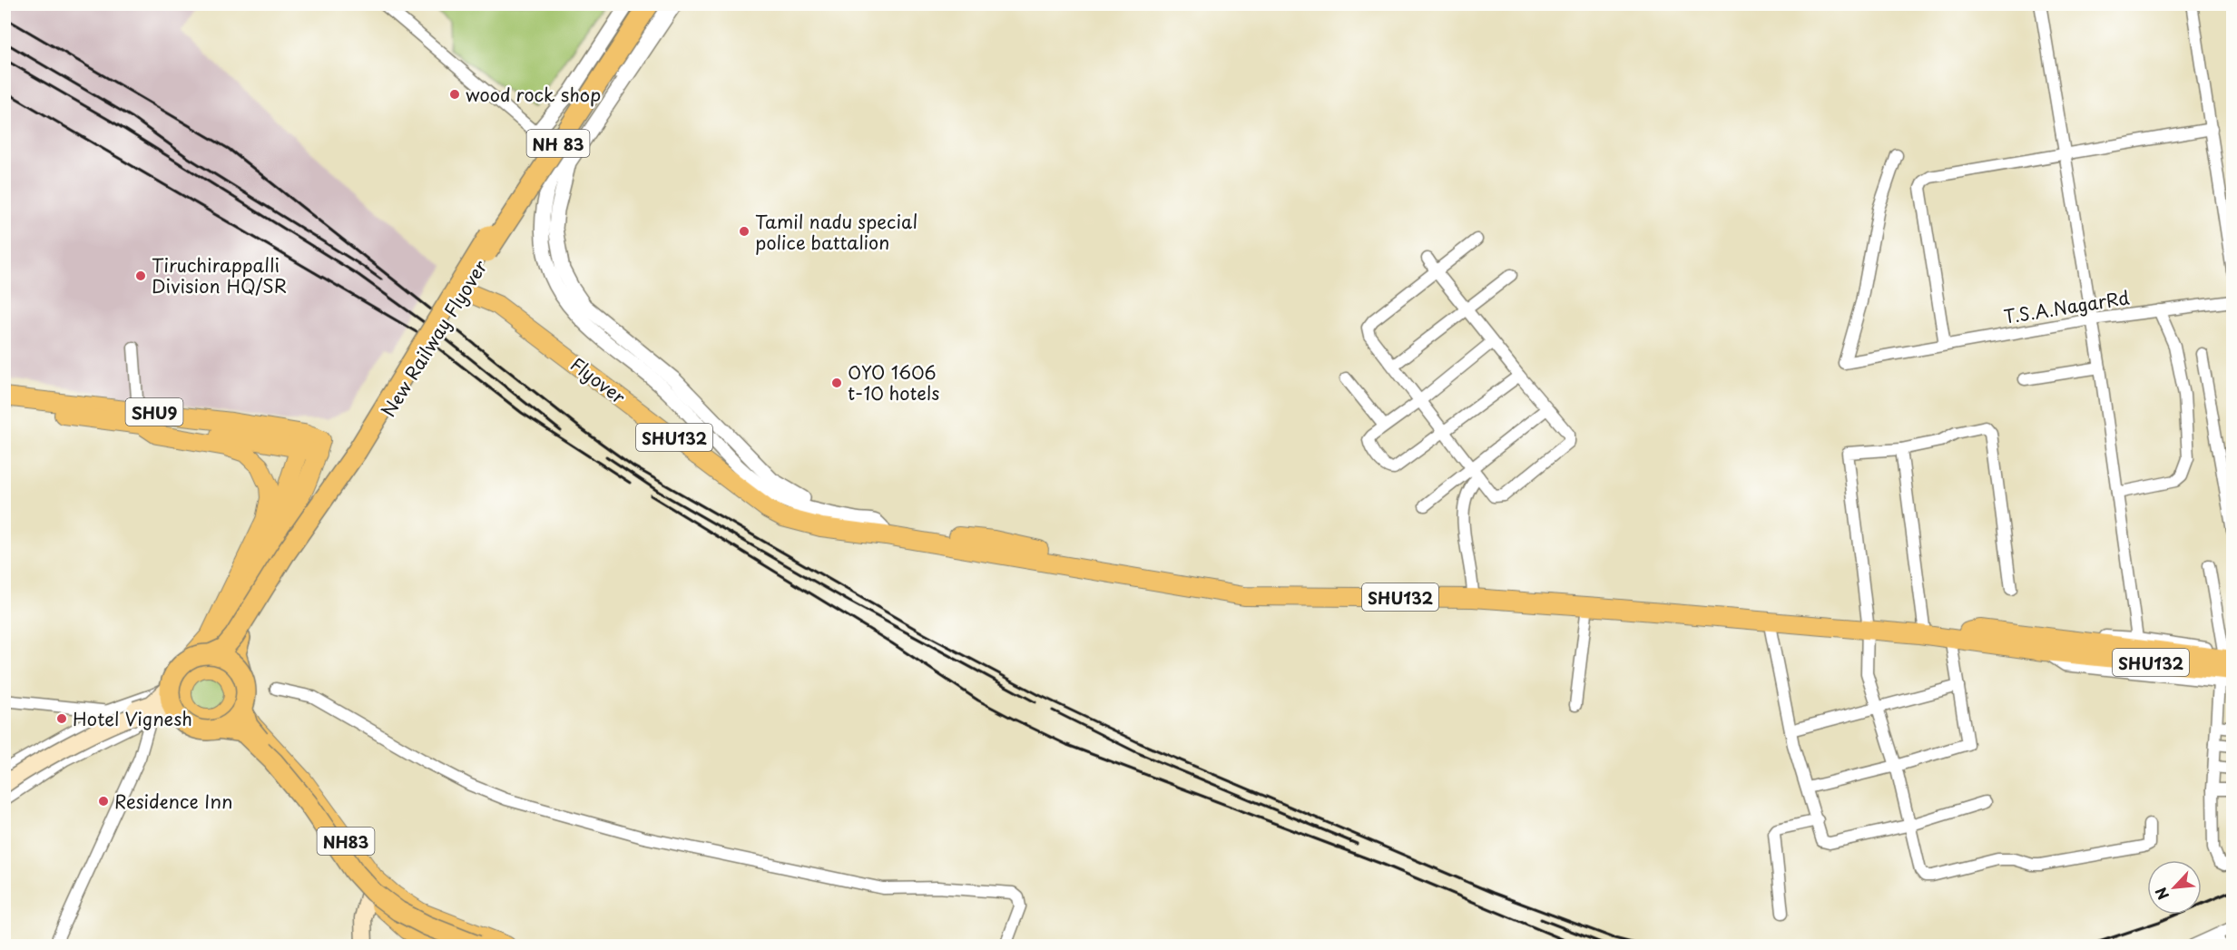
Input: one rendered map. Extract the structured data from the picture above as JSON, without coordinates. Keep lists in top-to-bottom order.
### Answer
{
  "streets": {
    "highway": ["NH 83", "New Railway Flyover", "NH83"],
    "main road": ["Flyover", "SHU9", "SHU132"],
    "street": ["T.S.A.NagarRd"]
  },
  "crossings": [
    ["New Railway Flyover", "Flyover"],
    ["New Railway Flyover", "NH83"],
    ["Flyover", "SHU132"]
  ],
  "places": [
    "wood rock shop",
    "Tamil nadu special police battalion",
    "Tiruchirappalli Division HQ/SR",
    "OYO 1606 t-10 hotels",
    "Hotel Vignesh",
    "Residence Inn"
  ],
  "north": "bottom left"
}
